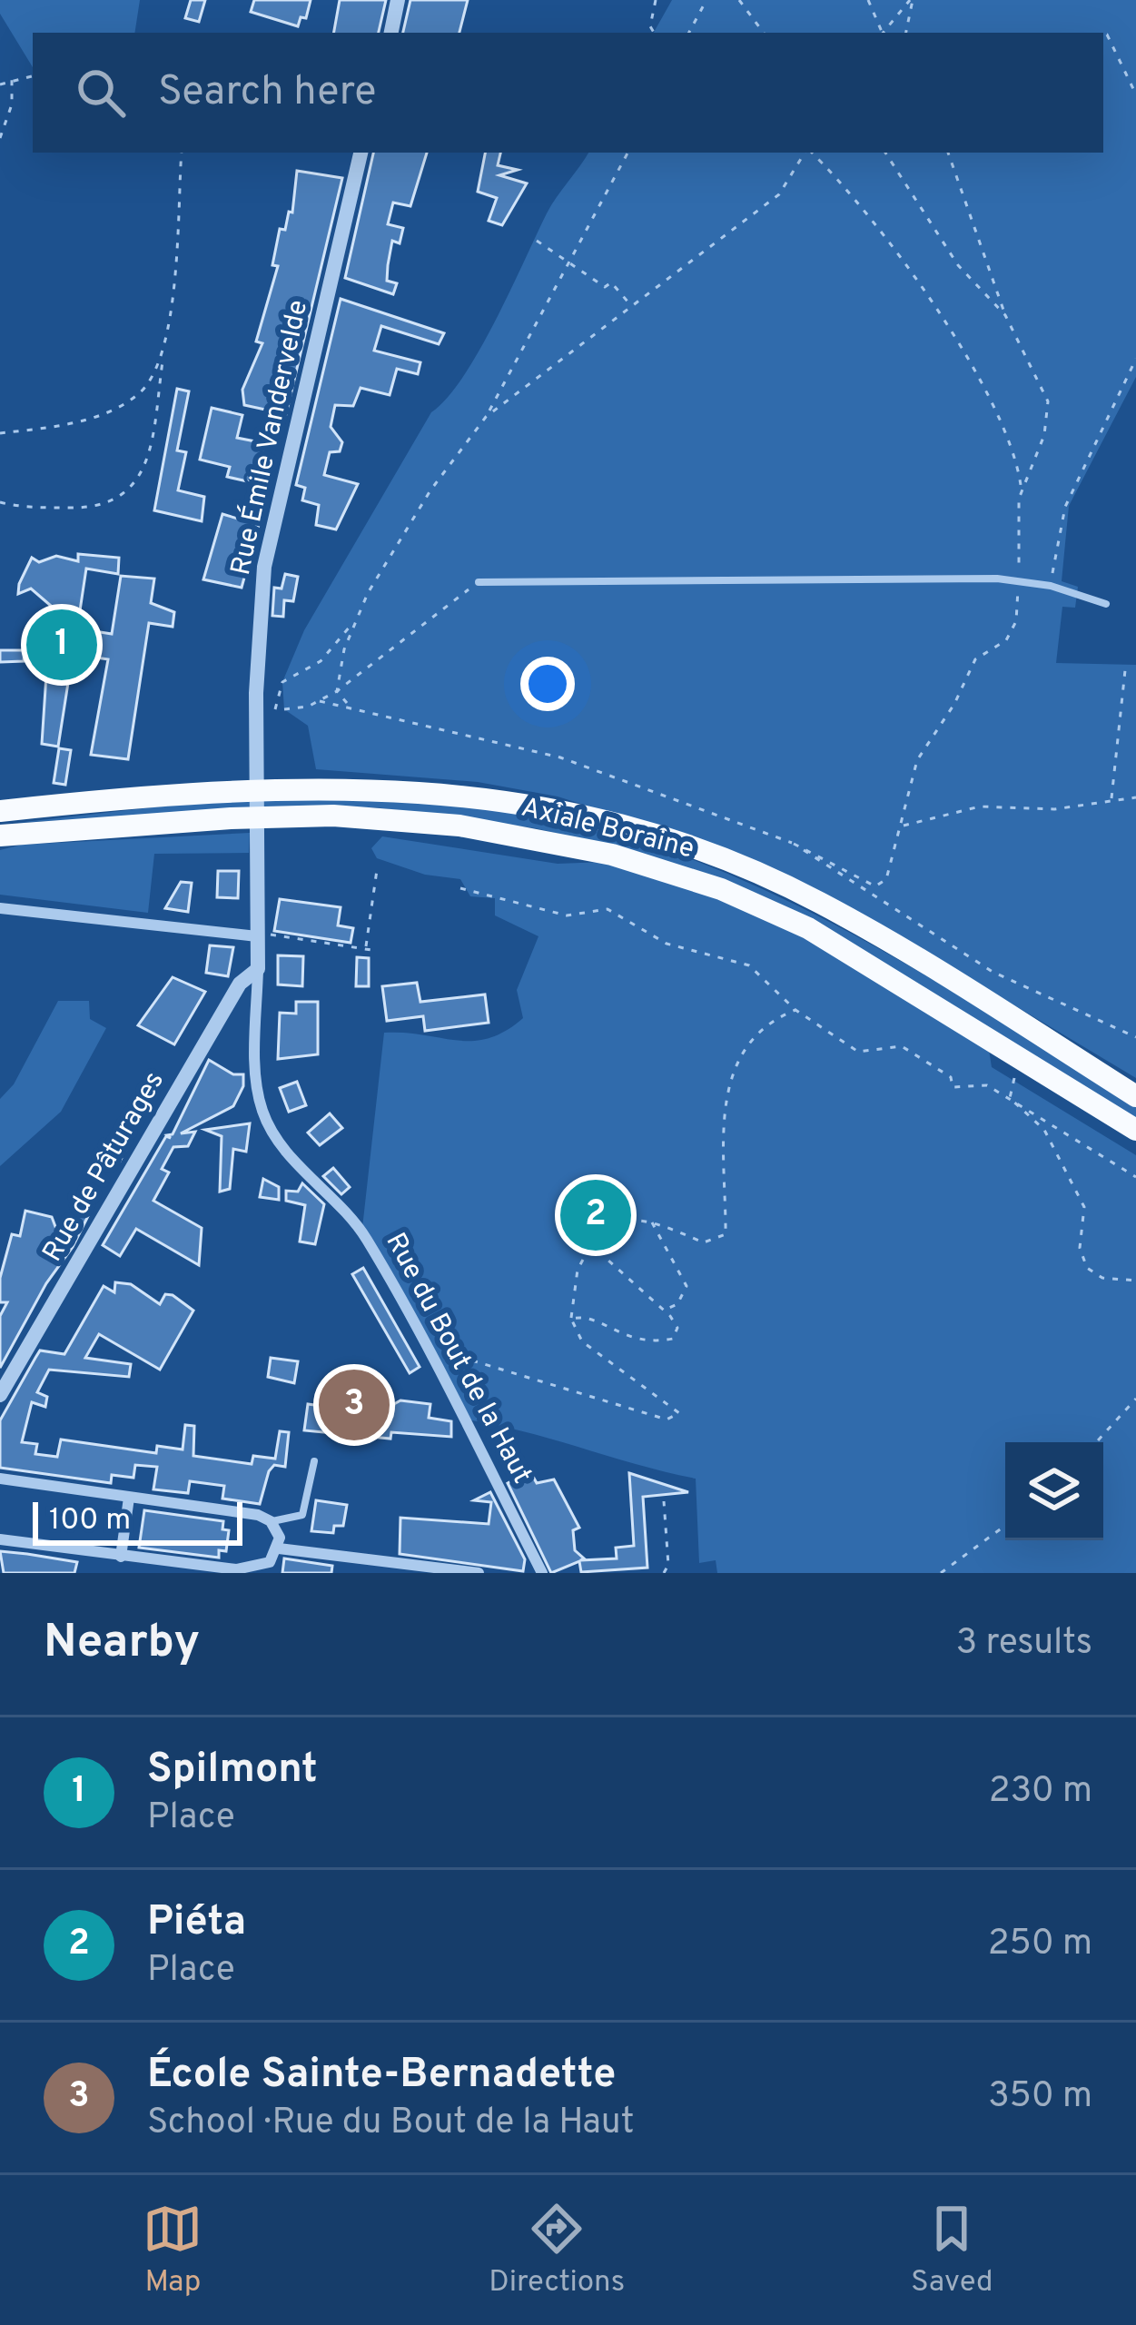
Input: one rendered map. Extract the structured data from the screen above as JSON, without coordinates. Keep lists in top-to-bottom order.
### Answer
{
  "streets": {
    "highway": ["Axiale Boraine"],
    "street": ["Rue Émile Vandervelde", "Rue de Pâturages", "Rue du Bout de la Haut"]
  },
  "crossings": [
    ["Rue Émile Vandervelde", "Rue du Bout de la Haut"],
    ["Rue de Pâturages", "Rue du Bout de la Haut"]
  ],
  "scale_bar": "100 m",
  "page": {
    "search": "Search here",
    "pins": ["1", "2", "3"],
    "scale": "100 m",
    "heading": ["Nearby", "3 results"],
    "list": [
      {
        "mark": "1",
        "name": "Spilmont",
        "note": "Place",
        "value": "230 m"
      },
      {
        "mark": "2",
        "name": "Piéta",
        "note": "Place",
        "value": "250 m"
      },
      {
        "mark": "3",
        "name": "École Sainte-Bernadette",
        "note": "School · Rue du Bout de la Haut",
        "value": "350 m"
      }
    ],
    "nav": ["Map", "Directions", "Saved"]
  }
}
